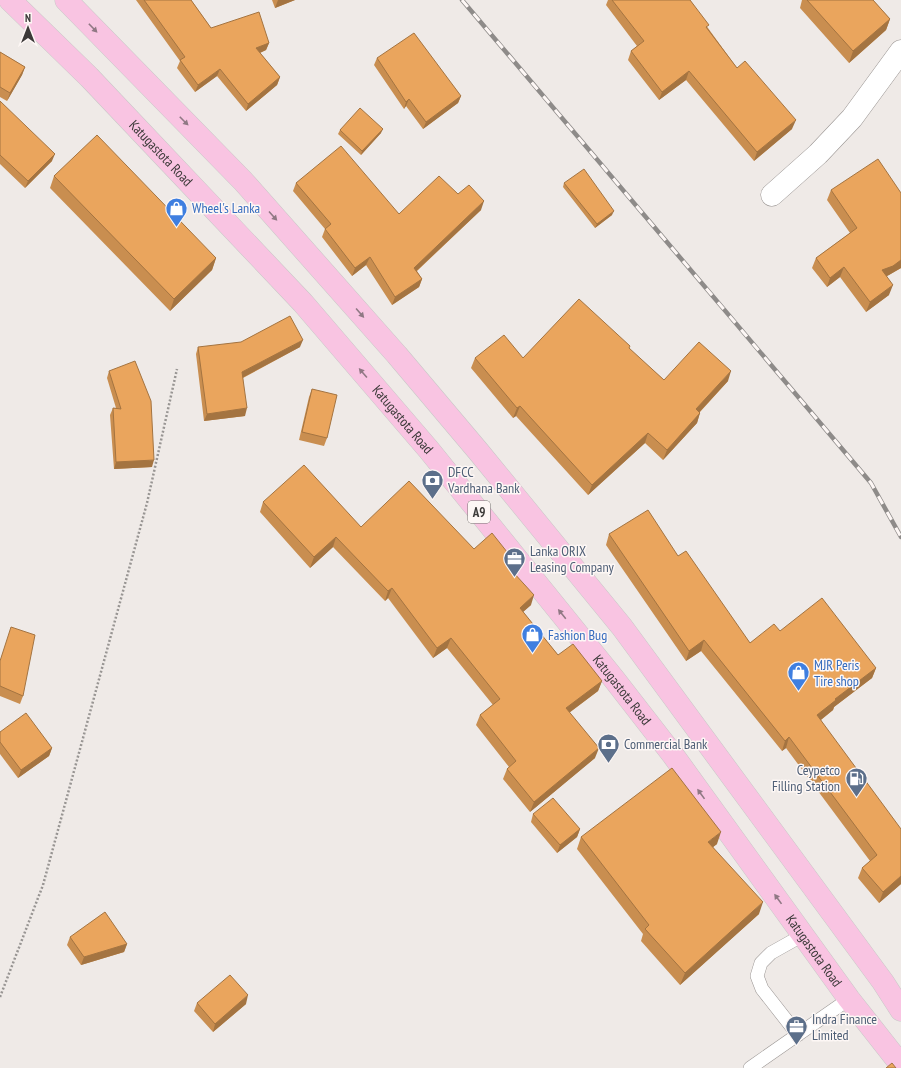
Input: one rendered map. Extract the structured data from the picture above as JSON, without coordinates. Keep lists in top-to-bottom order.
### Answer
{
  "streets": {
    "highway": ["Katugastota Road", "A9"]
  },
  "places": {
    "shop": ["Wheel's Lanka", "Fashion Bug", "MJR Peris Tire shop"],
    "bank": ["DFCC Vardhana Bank", "Commercial Bank"],
    "office": ["Lanka ORIX Leasing Company", "Indra Finance Limited"],
    "fuel station": ["Ceypetco Filling Station"]
  },
  "north": "top"
}
